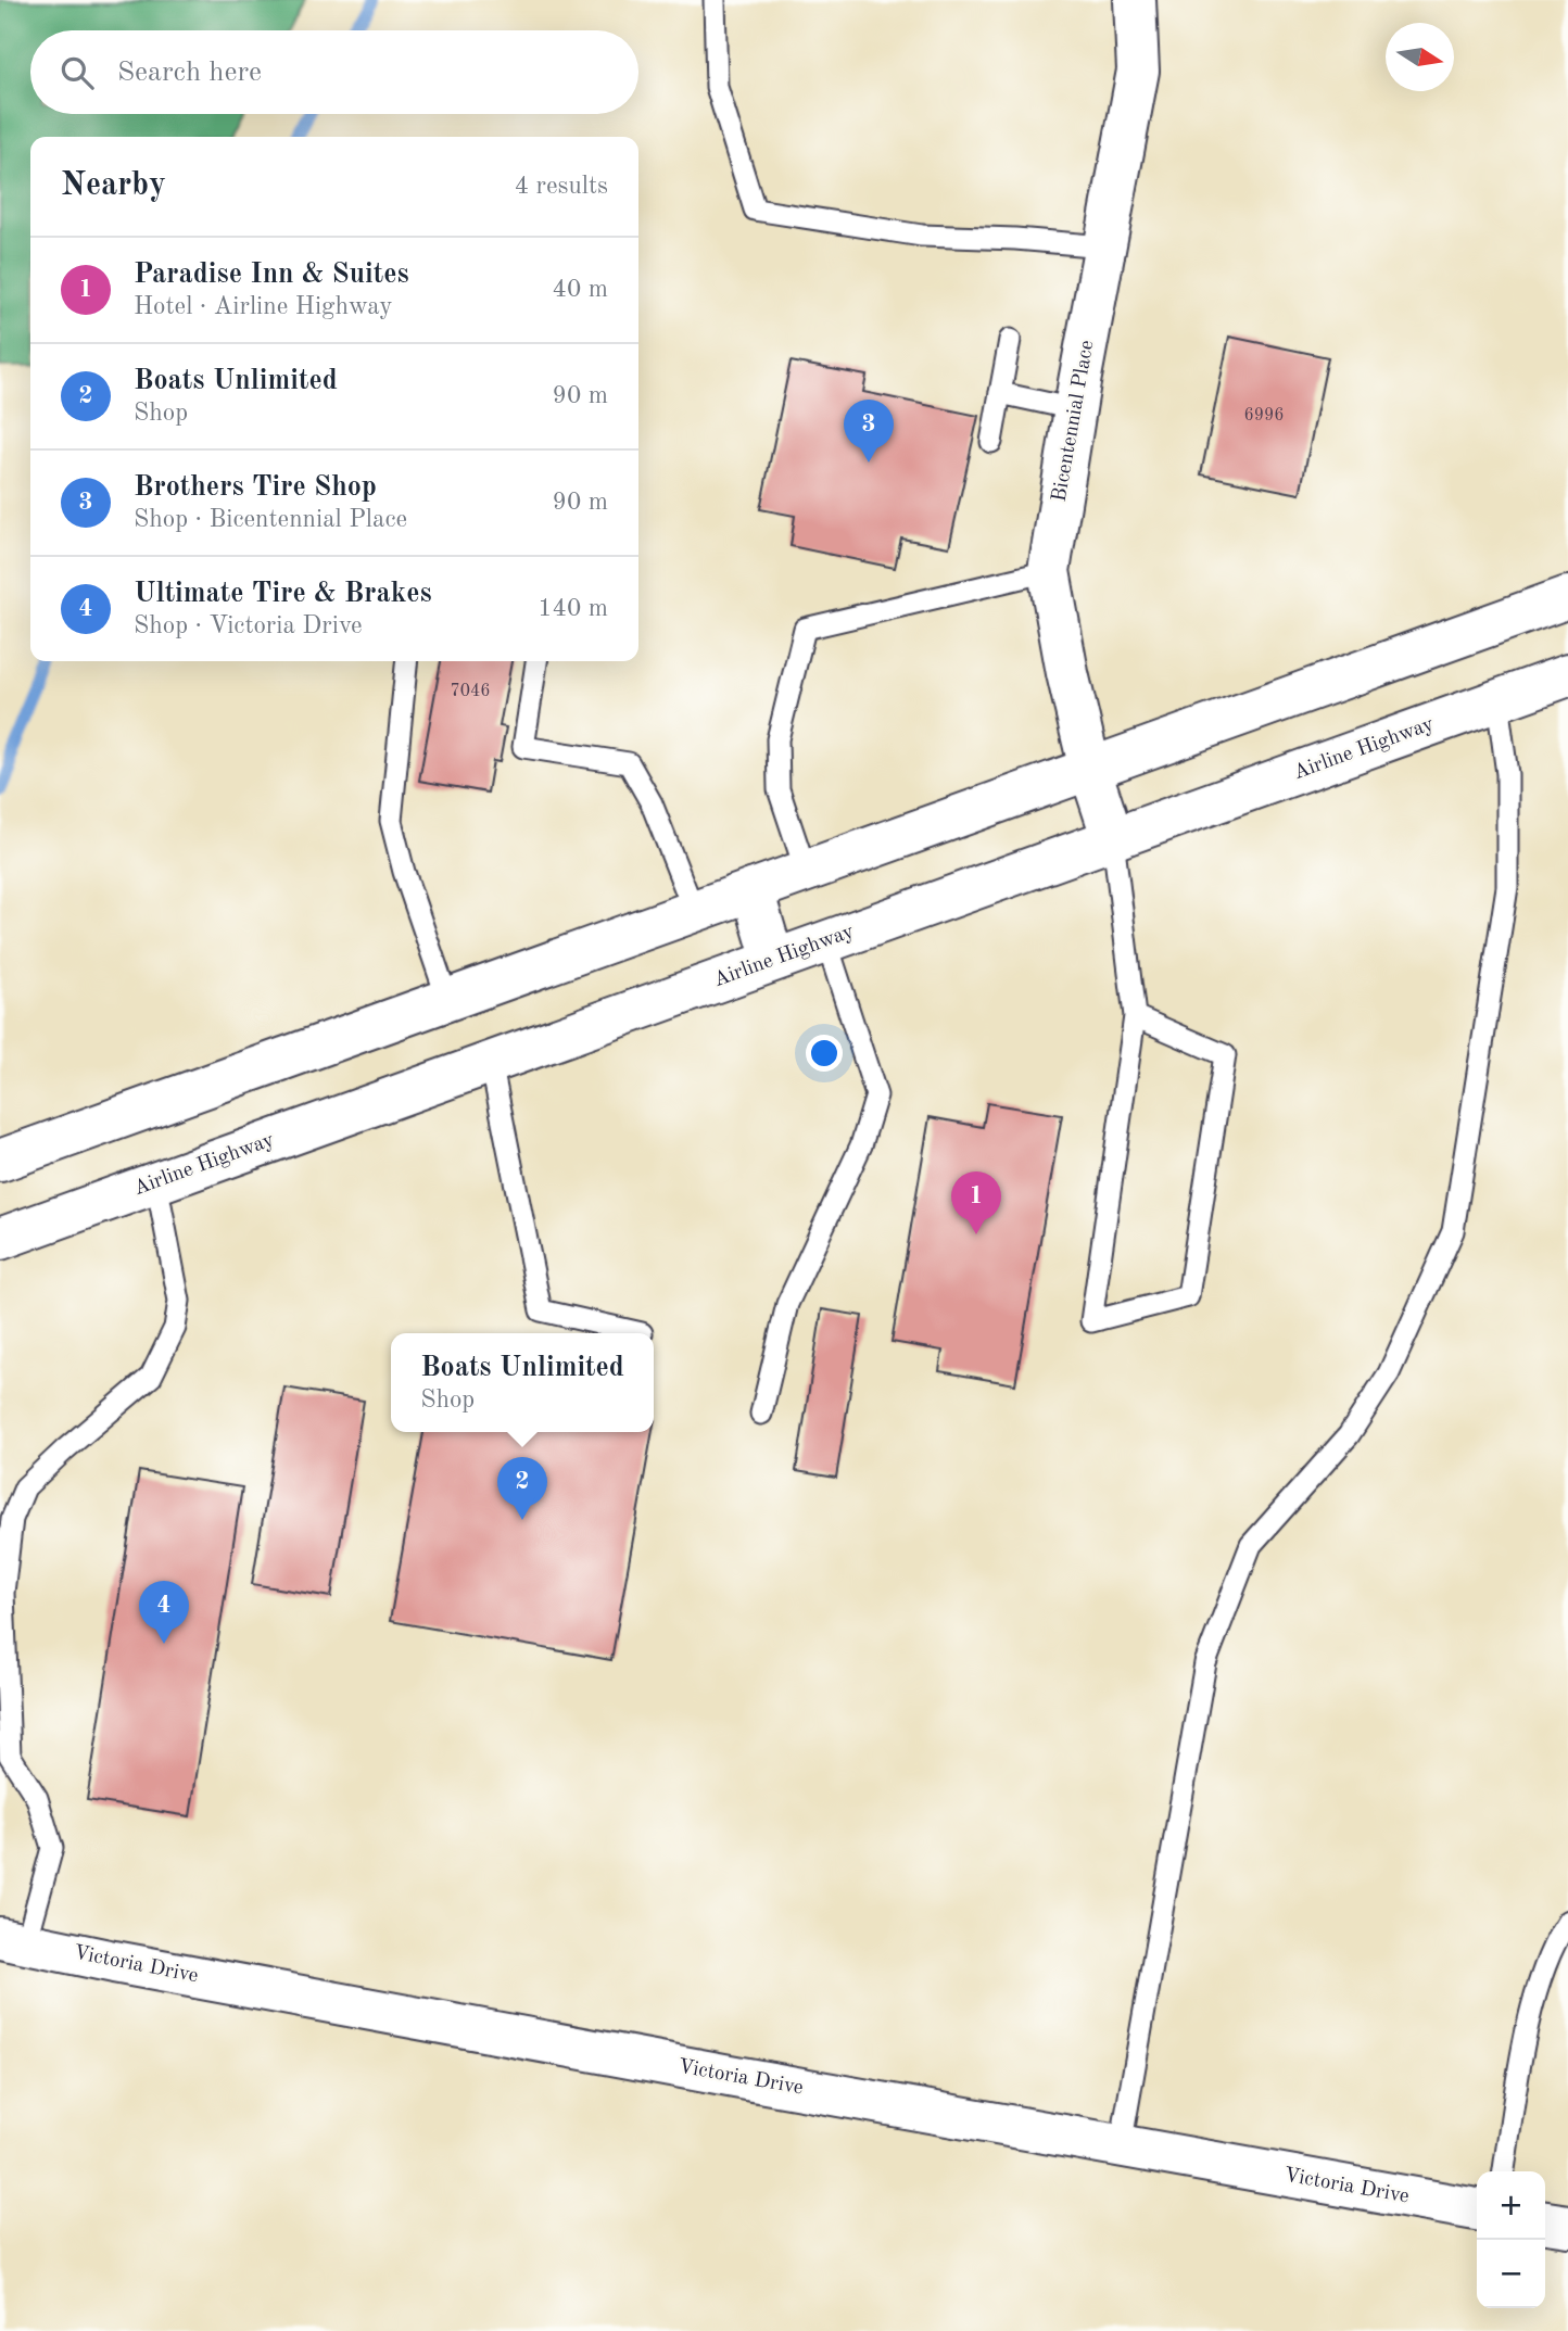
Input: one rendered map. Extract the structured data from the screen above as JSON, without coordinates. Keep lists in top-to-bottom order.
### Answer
{
  "streets": {
    "main road": ["Bicentennial Place", "Airline Highway", "Victoria Drive"]
  },
  "crossings": [
    ["Bicentennial Place", "Airline Highway"]
  ],
  "house_numbers": ["6996", "7046"],
  "north": "right",
  "page": {
    "search": "Search here",
    "heading": ["Nearby", "4 results"],
    "list": [
      {
        "mark": "1",
        "name": "Paradise Inn & Suites",
        "note": "Hotel · Airline Highway",
        "value": "40 m"
      },
      {
        "mark": "2",
        "name": "Boats Unlimited",
        "note": "Shop",
        "value": "90 m"
      },
      {
        "mark": "3",
        "name": "Brothers Tire Shop",
        "note": "Shop · Bicentennial Place",
        "value": "90 m"
      },
      {
        "mark": "4",
        "name": "Ultimate Tire & Brakes",
        "note": "Shop · Victoria Drive",
        "value": "140 m"
      }
    ],
    "pins": [
      "3",
      "1",
      "2",
      "4"
    ],
    "popup": ["Boats Unlimited", "Shop"],
    "map_buttons": ["+", "−"]
  }
}
